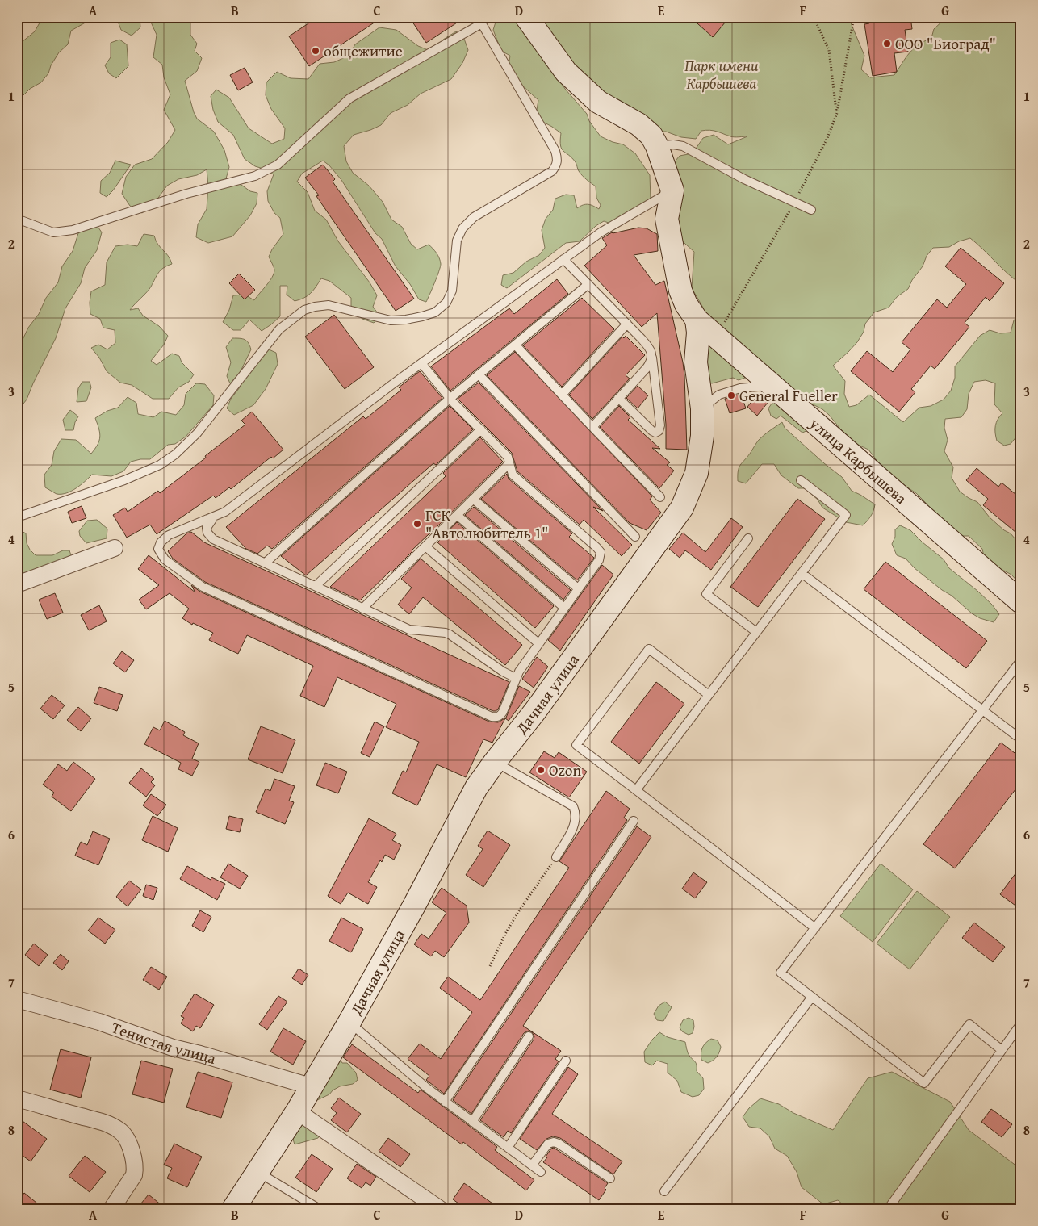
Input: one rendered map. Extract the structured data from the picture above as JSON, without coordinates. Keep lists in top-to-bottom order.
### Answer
{
  "streets": {
    "street": ["улица Карбышева", "Дачная улица", "Тенистая улица"]
  },
  "crossings": [
    ["улица Карбышева", "Дачная улица"],
    ["Дачная улица", "Тенистая улица"]
  ],
  "parks": ["Парк имени Карбышева"],
  "places": [
    "ООО \"Биоград\"",
    "общежитие",
    "General Fueller",
    "ГСК \"Автолюбитель 1\"",
    "Ozon"
  ],
  "grid": {
    "columns": [
      "A",
      "B",
      "C",
      "D",
      "E",
      "F",
      "G"
    ],
    "rows": [
      "1",
      "2",
      "3",
      "4",
      "5",
      "6",
      "7",
      "8"
    ]
  }
}
